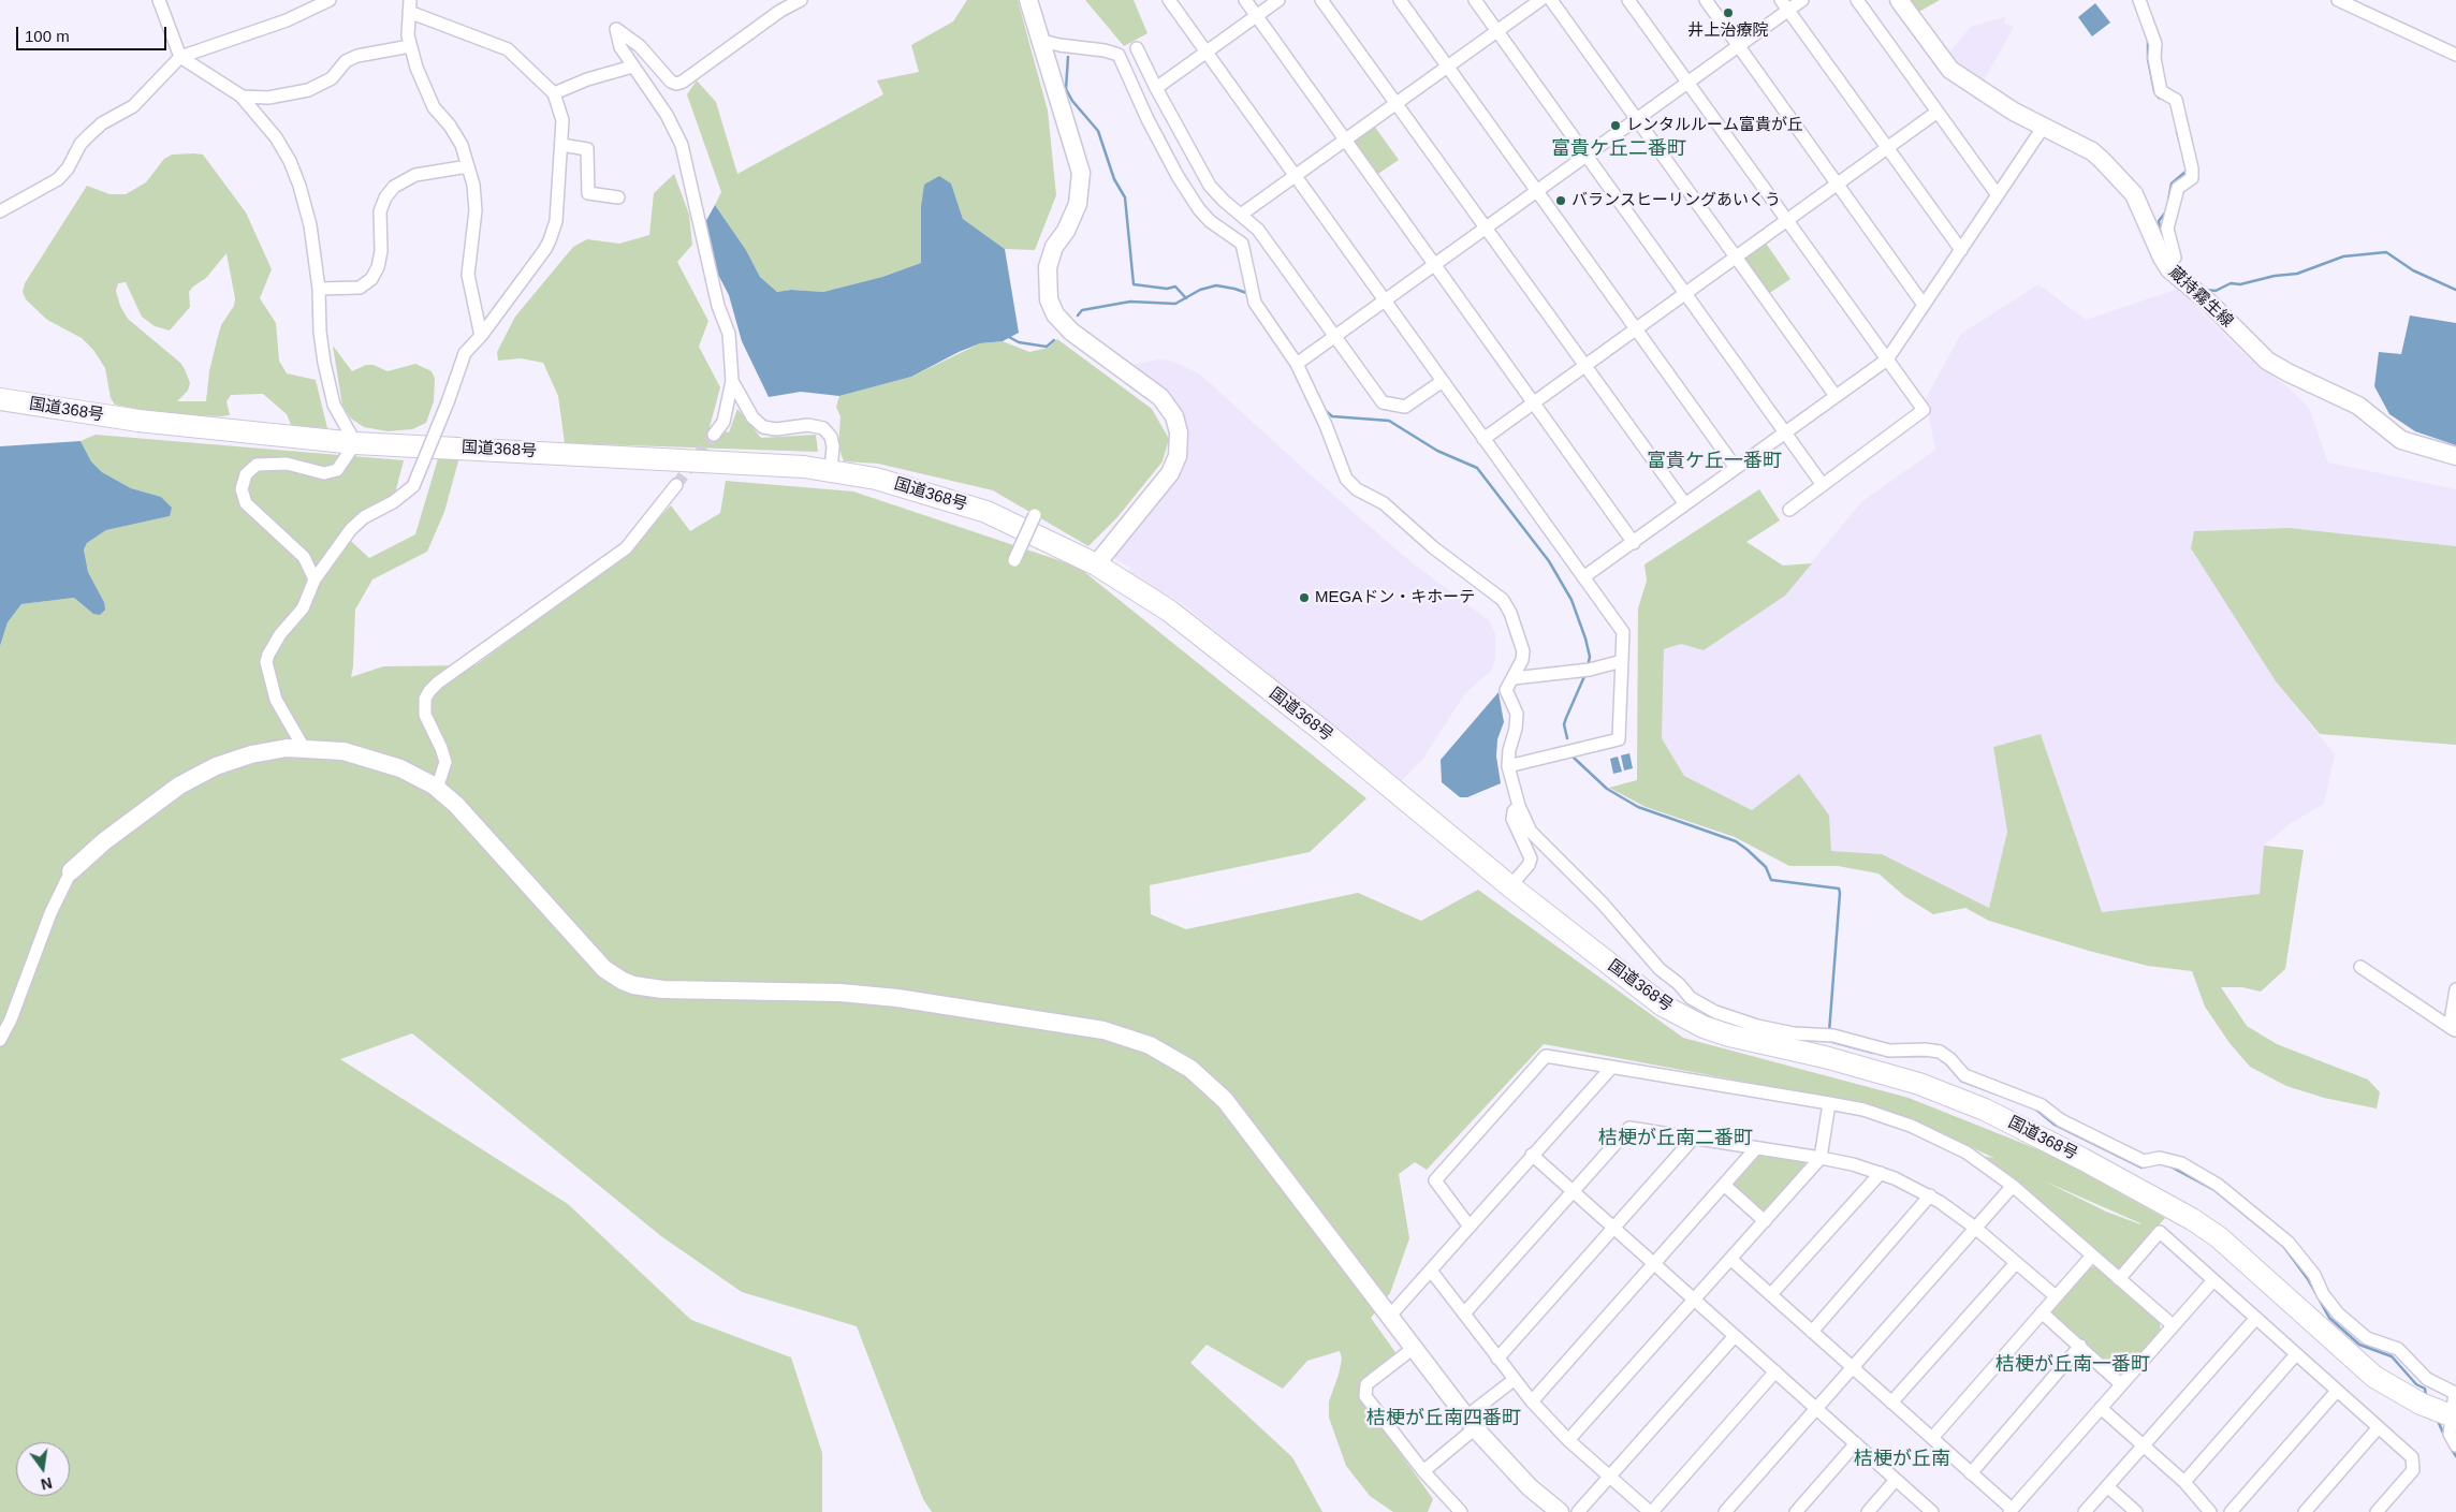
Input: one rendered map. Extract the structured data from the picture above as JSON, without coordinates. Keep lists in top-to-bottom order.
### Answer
{
  "streets": {
    "highway": ["国道368号"],
    "street": ["蔵持霧生線"]
  },
  "districts": [
    "富貴ケ丘二番町",
    "富貴ケ丘一番町",
    "桔梗が丘南二番町",
    "桔梗が丘南一番町",
    "桔梗が丘南四番町",
    "桔梗が丘南"
  ],
  "places": [
    "井上治療院",
    "レンタルルーム富貴が丘",
    "バランスヒーリングあいくう",
    "MEGAドン・キホーテ"
  ],
  "scale_bar": "100 m",
  "north": "bottom"
}
